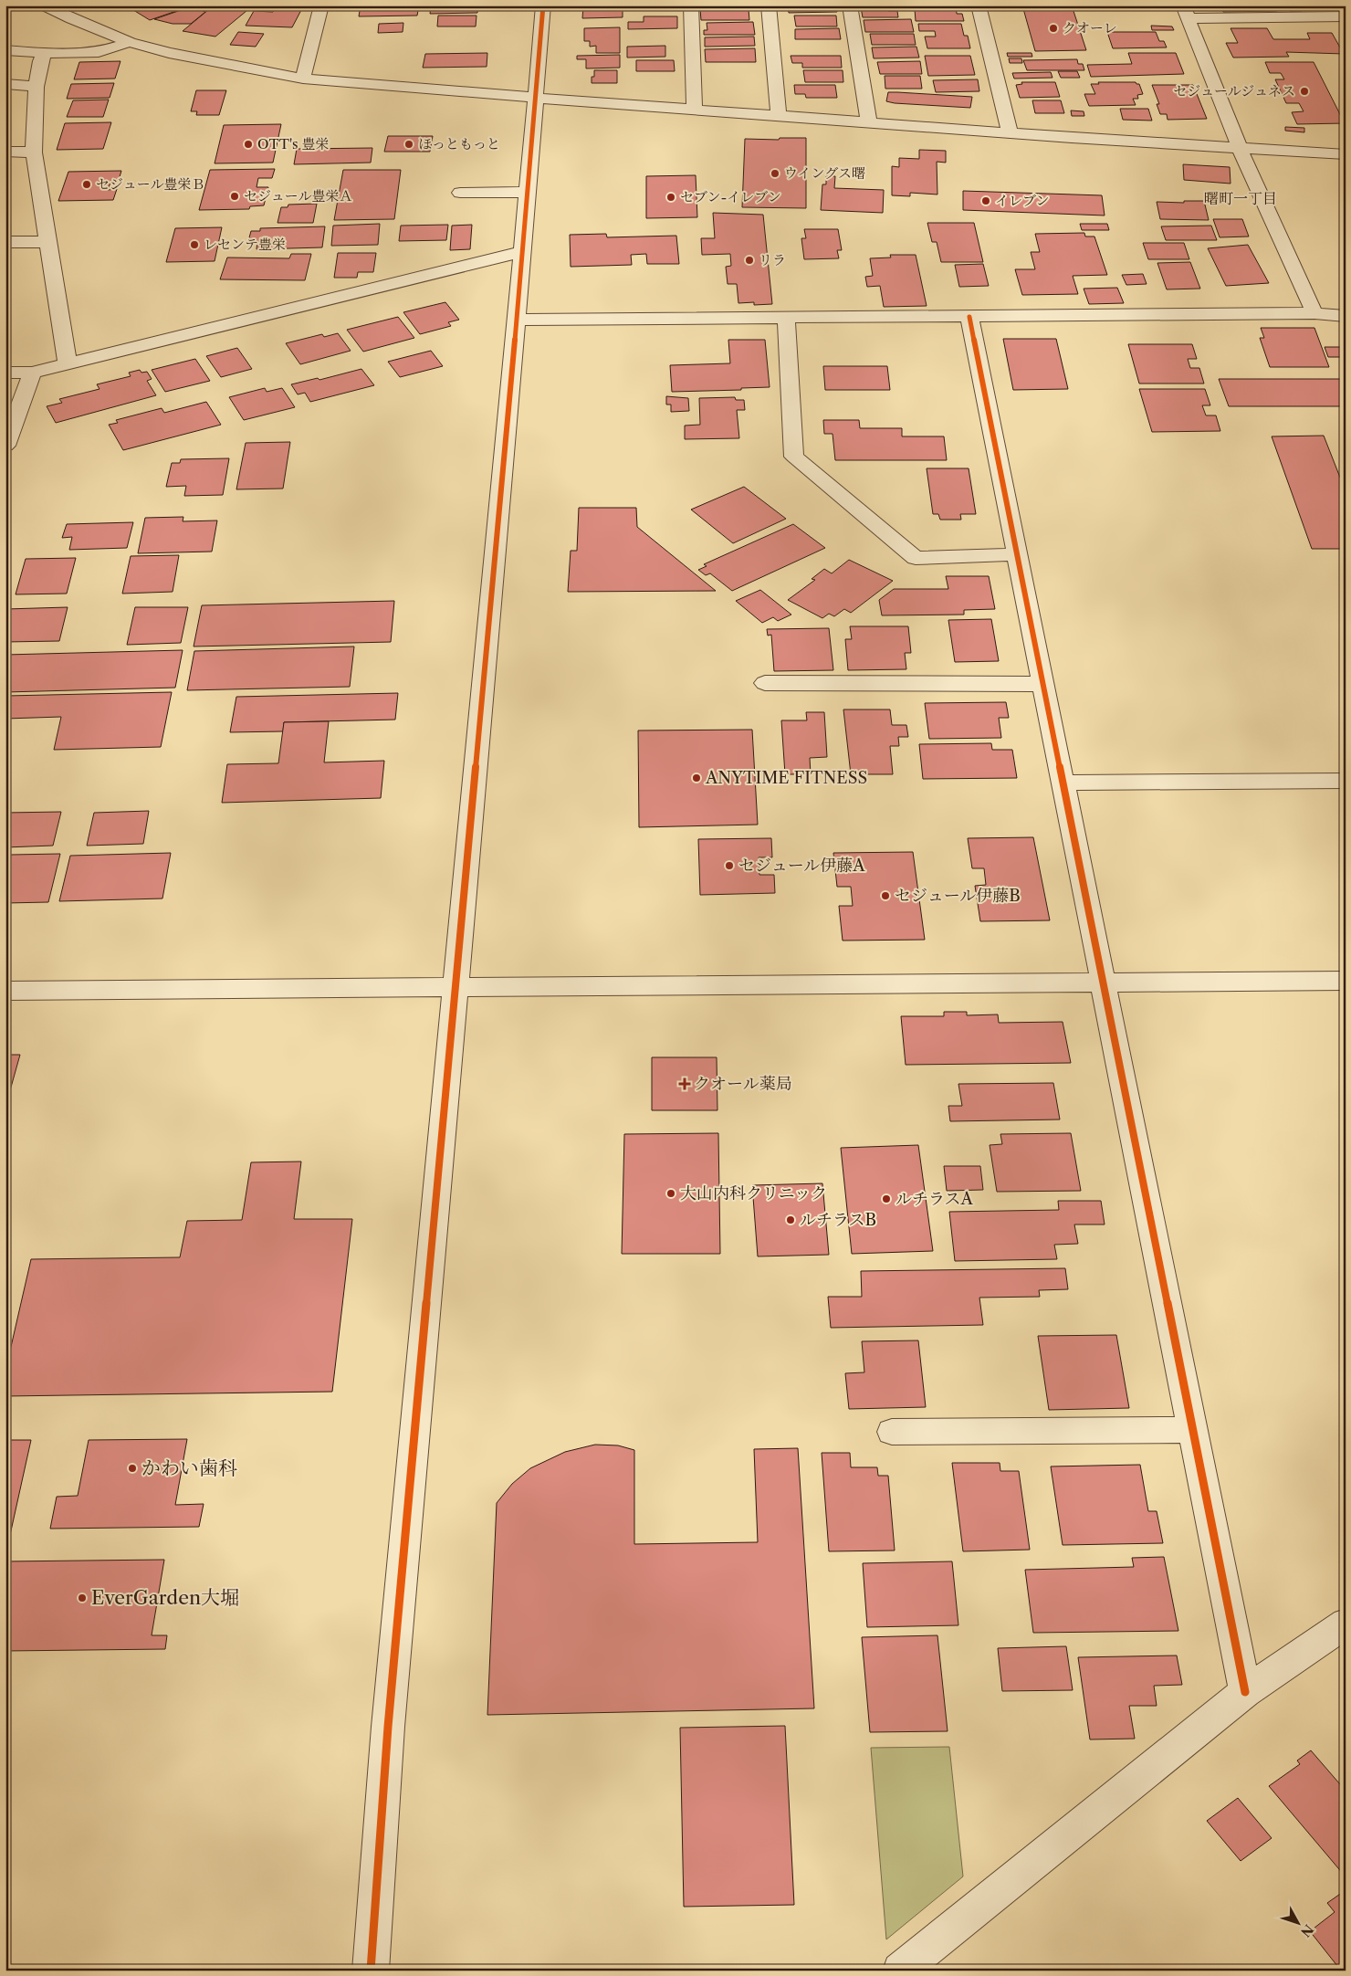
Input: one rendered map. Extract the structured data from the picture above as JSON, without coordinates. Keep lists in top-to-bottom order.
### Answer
{
  "districts": ["曙町一丁目"],
  "places": {
    "other": [
      "クオーレ",
      "セジュールジュネス",
      "OTT's 豊栄",
      "ほっともっと",
      "ウイングス曙",
      "セジュール豊栄Ｂ",
      "セジュール豊栄Ａ",
      "セブン-イレブン",
      "イレブン",
      "レセンテ豊栄",
      "リラ",
      "ANYTIME FITNESS",
      "セジュール伊藤A",
      "セジュール伊藤B",
      "大山内科クリニック",
      "ルチラスA",
      "ルチラスB",
      "かわい歯科",
      "EverGarden大堀"
    ],
    "health": ["クオール薬局"]
  },
  "north": "bottom right"
}
